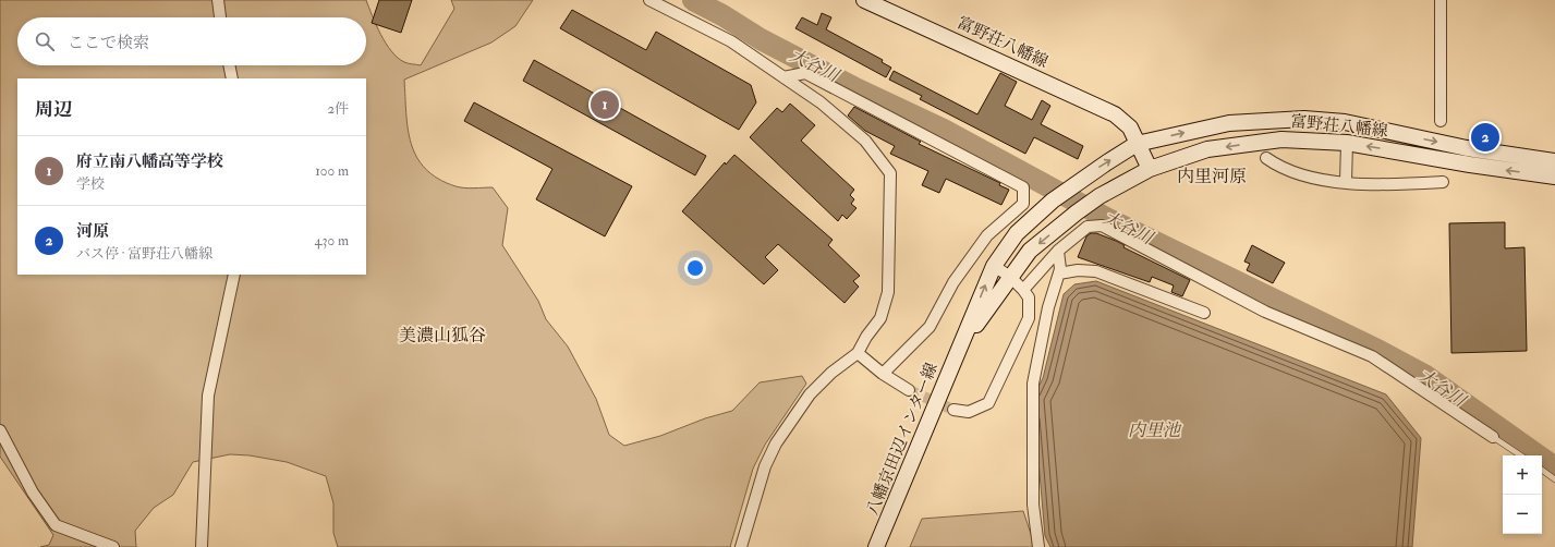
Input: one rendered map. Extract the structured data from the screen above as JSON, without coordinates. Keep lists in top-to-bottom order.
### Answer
{
  "streets": {
    "main road": ["富野荘八幡線", "八幡京田辺インター線"]
  },
  "crossings": [
    ["富野荘八幡線", "八幡京田辺インター線"]
  ],
  "districts": ["内里河原", "美濃山狐谷"],
  "water": ["大谷川", "内里池"],
  "page": {
    "search": "ここで検索",
    "heading": ["周辺", "2件"],
    "pins": ["1", "2"],
    "list": [
      {
        "mark": "1",
        "name": "府立南八幡高等学校",
        "note": "学校",
        "value": "100 m"
      },
      {
        "mark": "2",
        "name": "河原",
        "note": "バス停 · 富野荘八幡線",
        "value": "430 m"
      }
    ],
    "map_buttons": ["+", "−"]
  }
}
